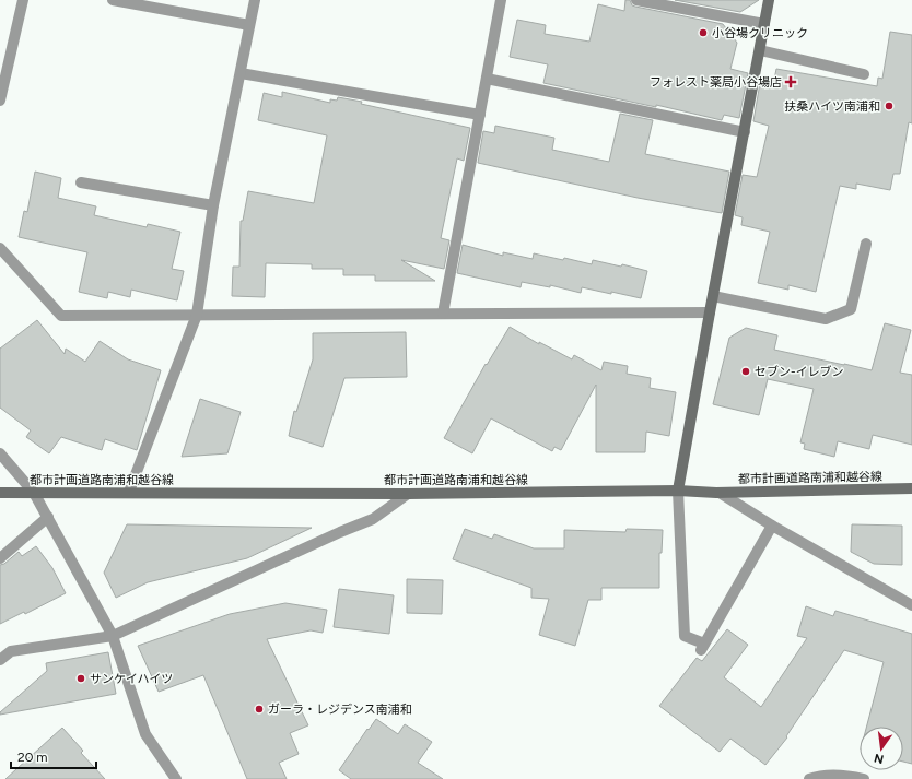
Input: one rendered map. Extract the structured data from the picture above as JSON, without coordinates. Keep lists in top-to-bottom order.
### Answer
{
  "streets": {
    "street": ["都市計画道路南浦和越谷線"]
  },
  "places": {
    "other": [
      "小谷場クリニック",
      "扶桑ハイツ南浦和",
      "セブン-イレブン",
      "サンケイハイツ",
      "ガーラ・レジデンス南浦和"
    ],
    "health": ["フォレスト薬局小谷場店"]
  },
  "scale_bar": "20 m",
  "north": "bottom"
}
